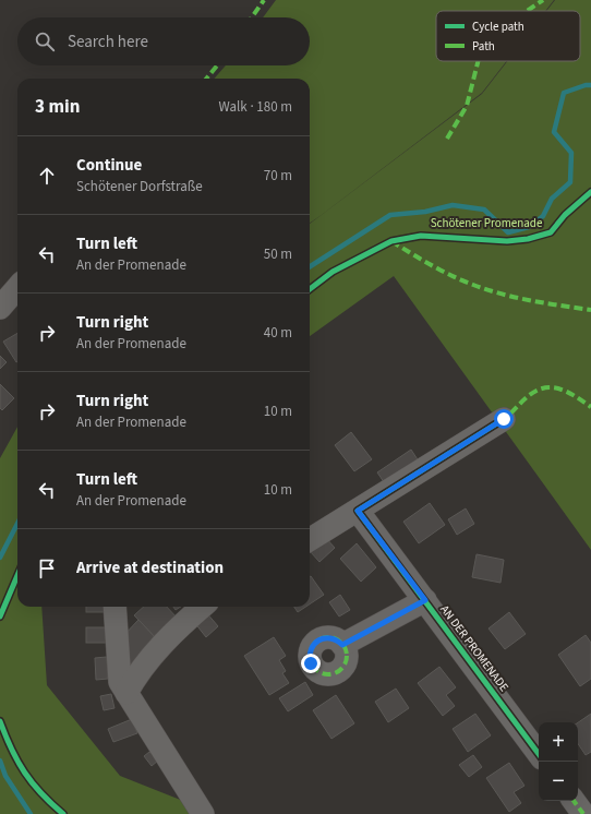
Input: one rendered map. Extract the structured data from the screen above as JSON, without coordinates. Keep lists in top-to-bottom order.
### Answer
{
  "streets": {
    "street": ["AN DER PROMENADE"]
  },
  "parks": ["Schötener Promenade"],
  "legend": ["Cycle path", "Path"],
  "page": {
    "search": "Search here",
    "heading": ["3 min", "Walk · 180 m"],
    "list": [
      ["Continue", "Schötener Dorfstraße", "70 m"],
      ["Turn left", "An der Promenade", "50 m"],
      ["Turn right", "An der Promenade", "40 m"],
      ["Turn right", "An der Promenade", "10 m"],
      ["Turn left", "An der Promenade", "10 m"],
      "Arrive at destination"
    ],
    "map_buttons": ["+", "−"]
  }
}
